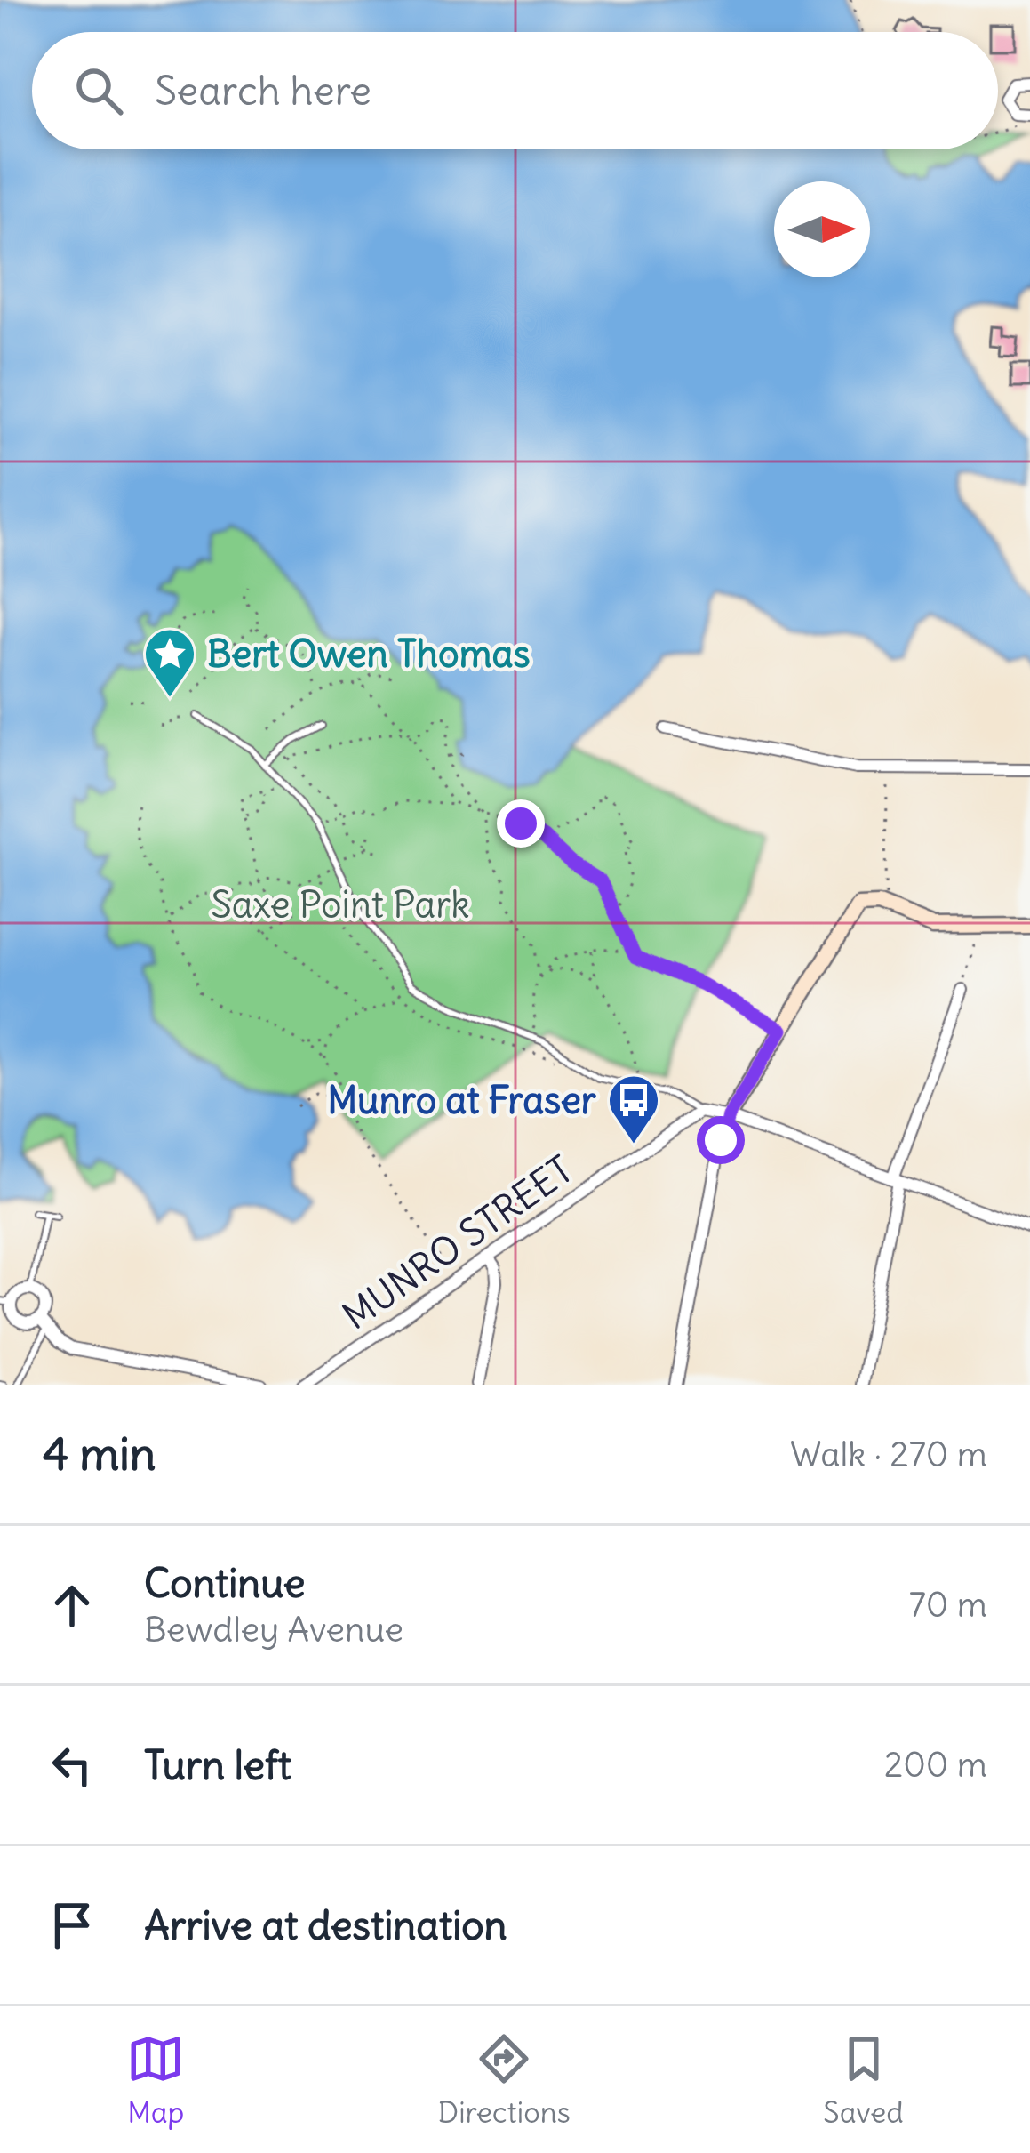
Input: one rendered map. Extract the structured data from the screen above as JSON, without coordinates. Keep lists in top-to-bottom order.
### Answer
{
  "streets": {
    "street": ["MUNRO STREET"]
  },
  "parks": ["Saxe Point Park"],
  "places": {
    "place": ["Bert Owen Thomas"],
    "bus stop": ["Munro at Fraser"]
  },
  "north": "right",
  "page": {
    "search": "Search here",
    "heading": ["4 min", "Walk · 270 m"],
    "list": [
      ["Continue", "Bewdley Avenue", "70 m"],
      ["Turn left", "200 m"],
      "Arrive at destination"
    ],
    "nav": ["Map", "Directions", "Saved"]
  }
}
